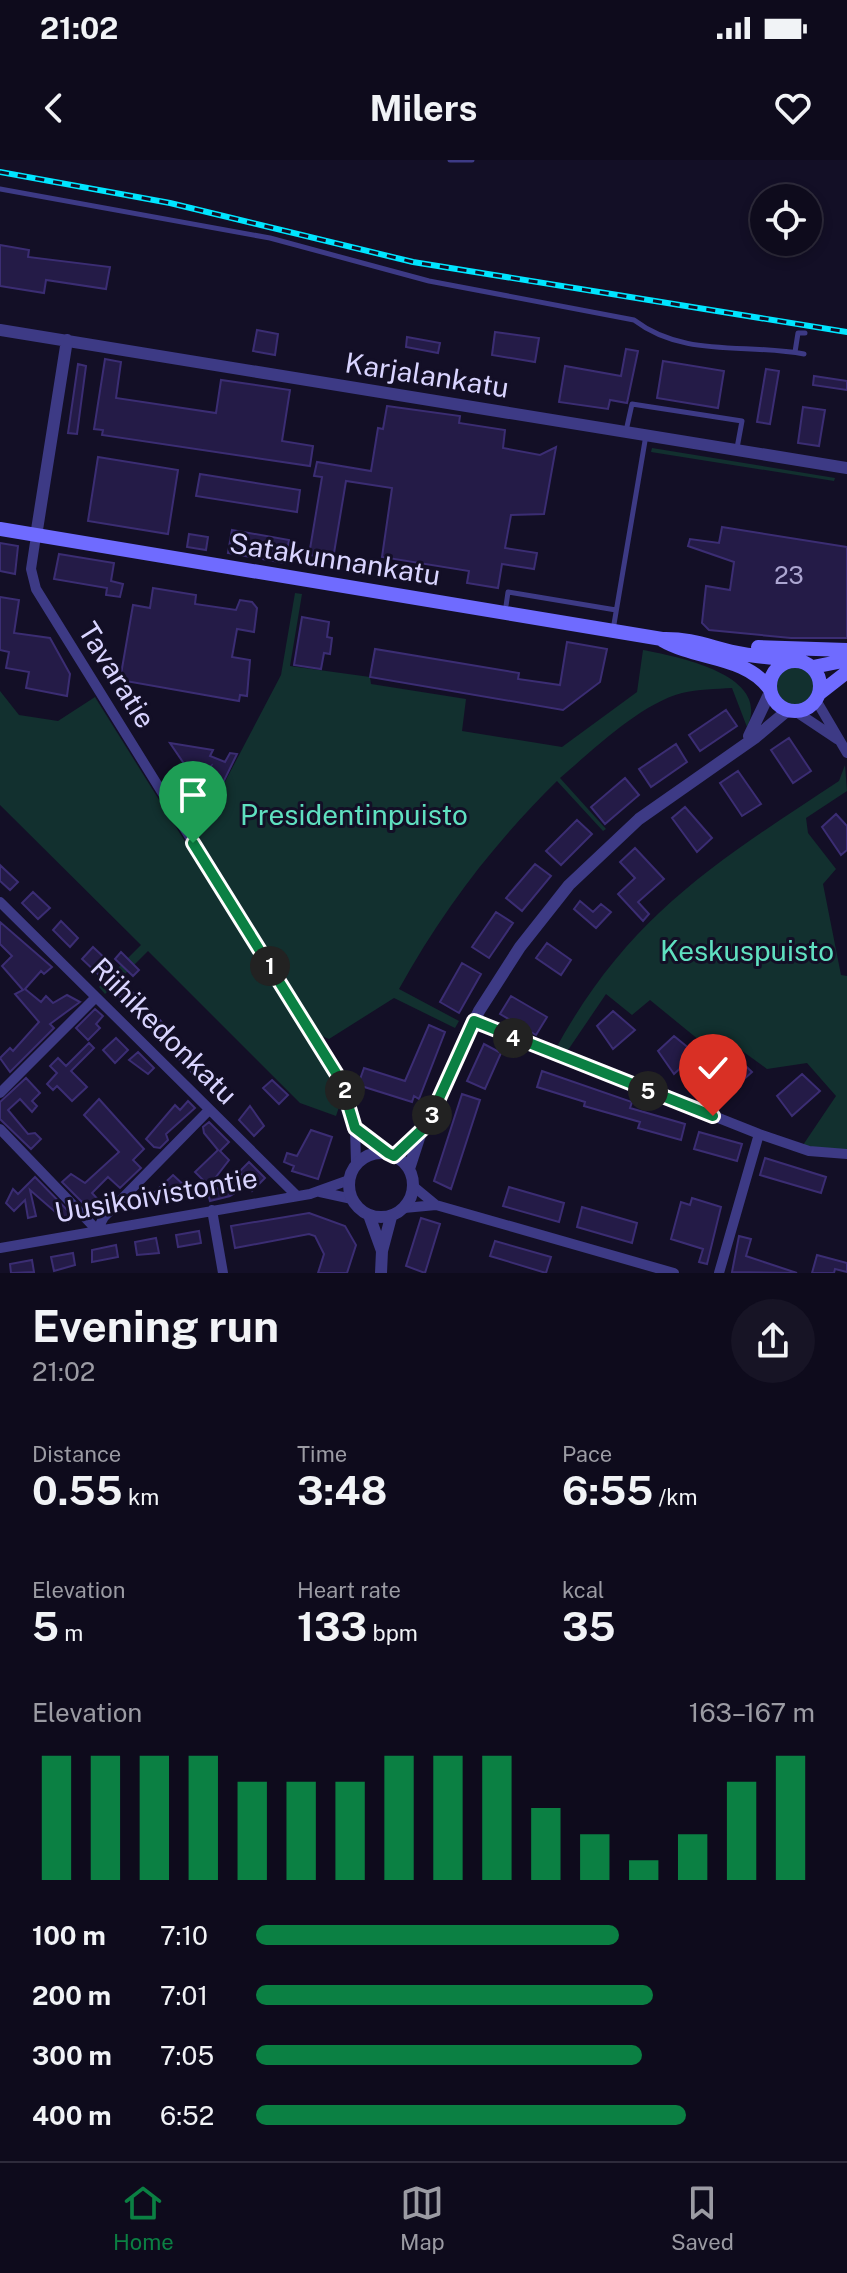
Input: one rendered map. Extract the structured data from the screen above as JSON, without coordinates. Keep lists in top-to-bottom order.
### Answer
{
  "streets": {
    "main road": ["Satakunnankatu"],
    "street": [
      "Karjalankatu",
      "Tavaratie",
      "Riihikedonkatu",
      "Uusikoivistontie"
    ]
  },
  "crossings": [
    ["Karjalankatu", "Tavaratie"],
    ["Satakunnankatu", "Tavaratie"],
    ["Riihikedonkatu", "Uusikoivistontie"]
  ],
  "parks": ["Presidentinpuisto", "Keskuspuisto"],
  "house_numbers": ["23"],
  "page": {
    "status": "21:02",
    "header": "Milers",
    "pins": [
      "1",
      "4",
      "2",
      "5",
      "3"
    ],
    "heading": ["Evening run", "21:02"],
    "stats": [
      ["Distance", "0.55 km"],
      ["Time", "3:48"],
      ["Pace", "6:55 /km"],
      ["Elevation", "5 m"],
      ["Heart rate", "133 bpm"],
      ["kcal", "35"]
    ],
    "chart": ["Elevation", "163–167 m"],
    "list": [
      {
        "name": "100 m",
        "note": "7:10"
      },
      {
        "name": "200 m",
        "note": "7:01"
      },
      {
        "name": "300 m",
        "note": "7:05"
      },
      {
        "name": "400 m",
        "note": "6:52"
      }
    ],
    "tabs": ["Home", "Map", "Saved"]
  }
}
